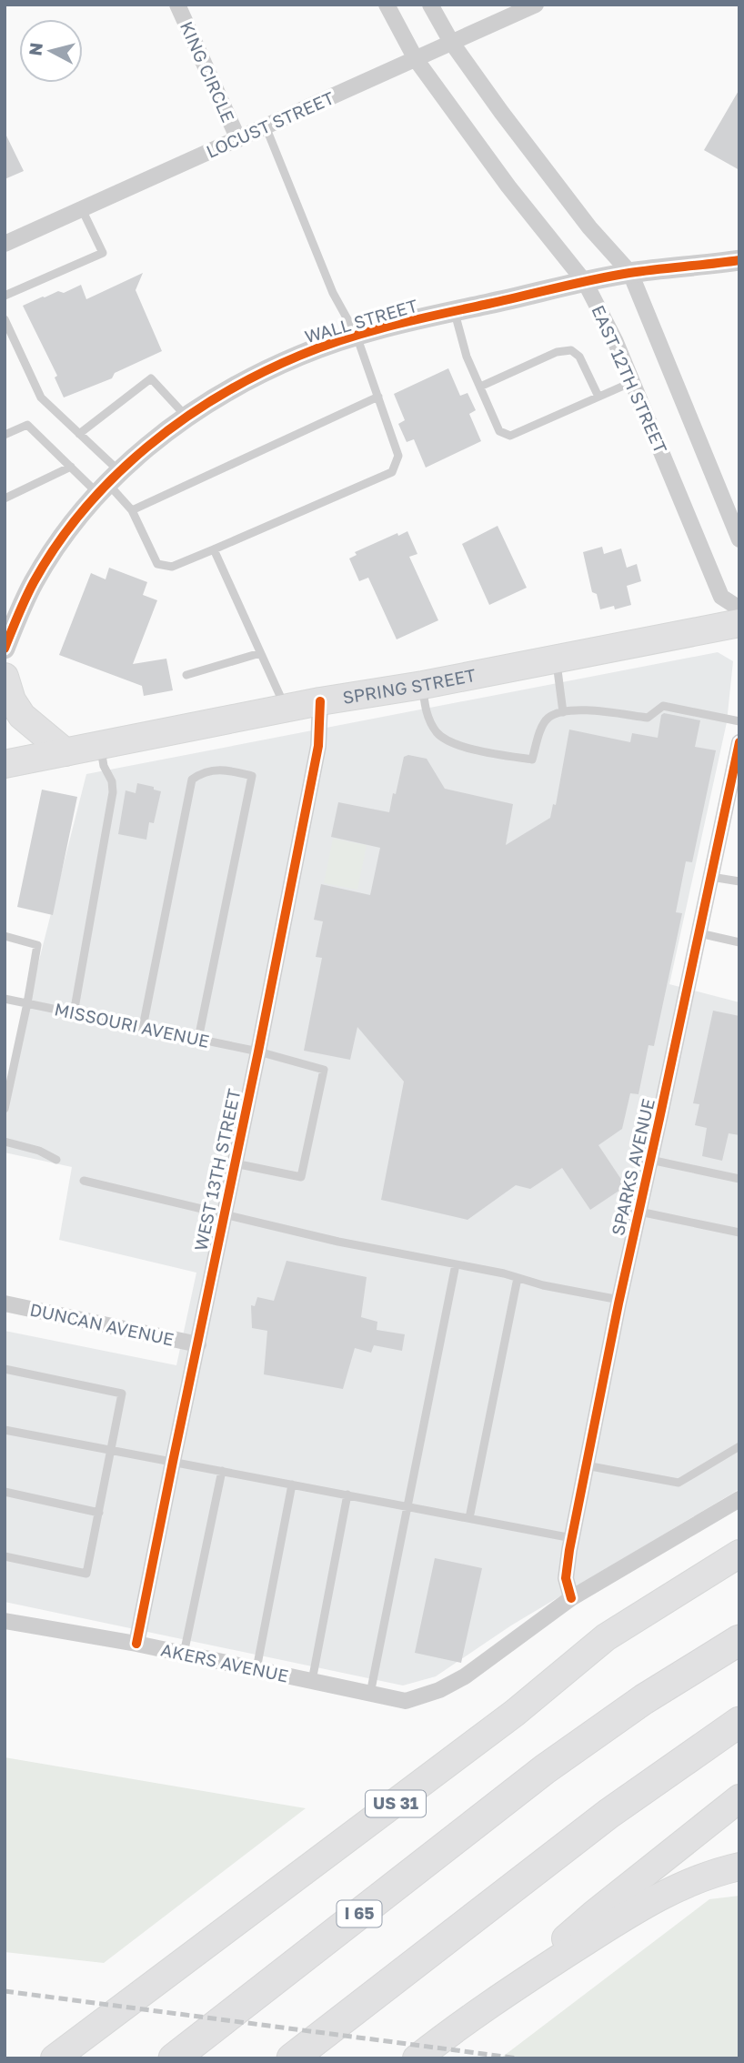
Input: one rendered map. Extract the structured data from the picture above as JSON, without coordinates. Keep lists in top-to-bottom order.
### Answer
{
  "streets": {
    "highway": ["I 65"],
    "main road": ["SPRING STREET", "US 31"],
    "street": [
      "KING CIRCLE",
      "LOCUST STREET",
      "WALL STREET",
      "EAST 12TH STREET",
      "SPARKS AVENUE",
      "WEST 13TH STREET",
      "DUNCAN AVENUE",
      "AKERS AVENUE"
    ],
    "lane": ["MISSOURI AVENUE"]
  },
  "crossings": [
    ["KING CIRCLE", "LOCUST STREET"],
    ["LOCUST STREET", "EAST 12TH STREET"],
    ["WALL STREET", "EAST 12TH STREET"],
    ["SPRING STREET", "WEST 13TH STREET"],
    ["MISSOURI AVENUE", "WEST 13TH STREET"],
    ["SPARKS AVENUE", "AKERS AVENUE"],
    ["WEST 13TH STREET", "DUNCAN AVENUE"],
    ["WEST 13TH STREET", "AKERS AVENUE"]
  ],
  "north": "left"
}
